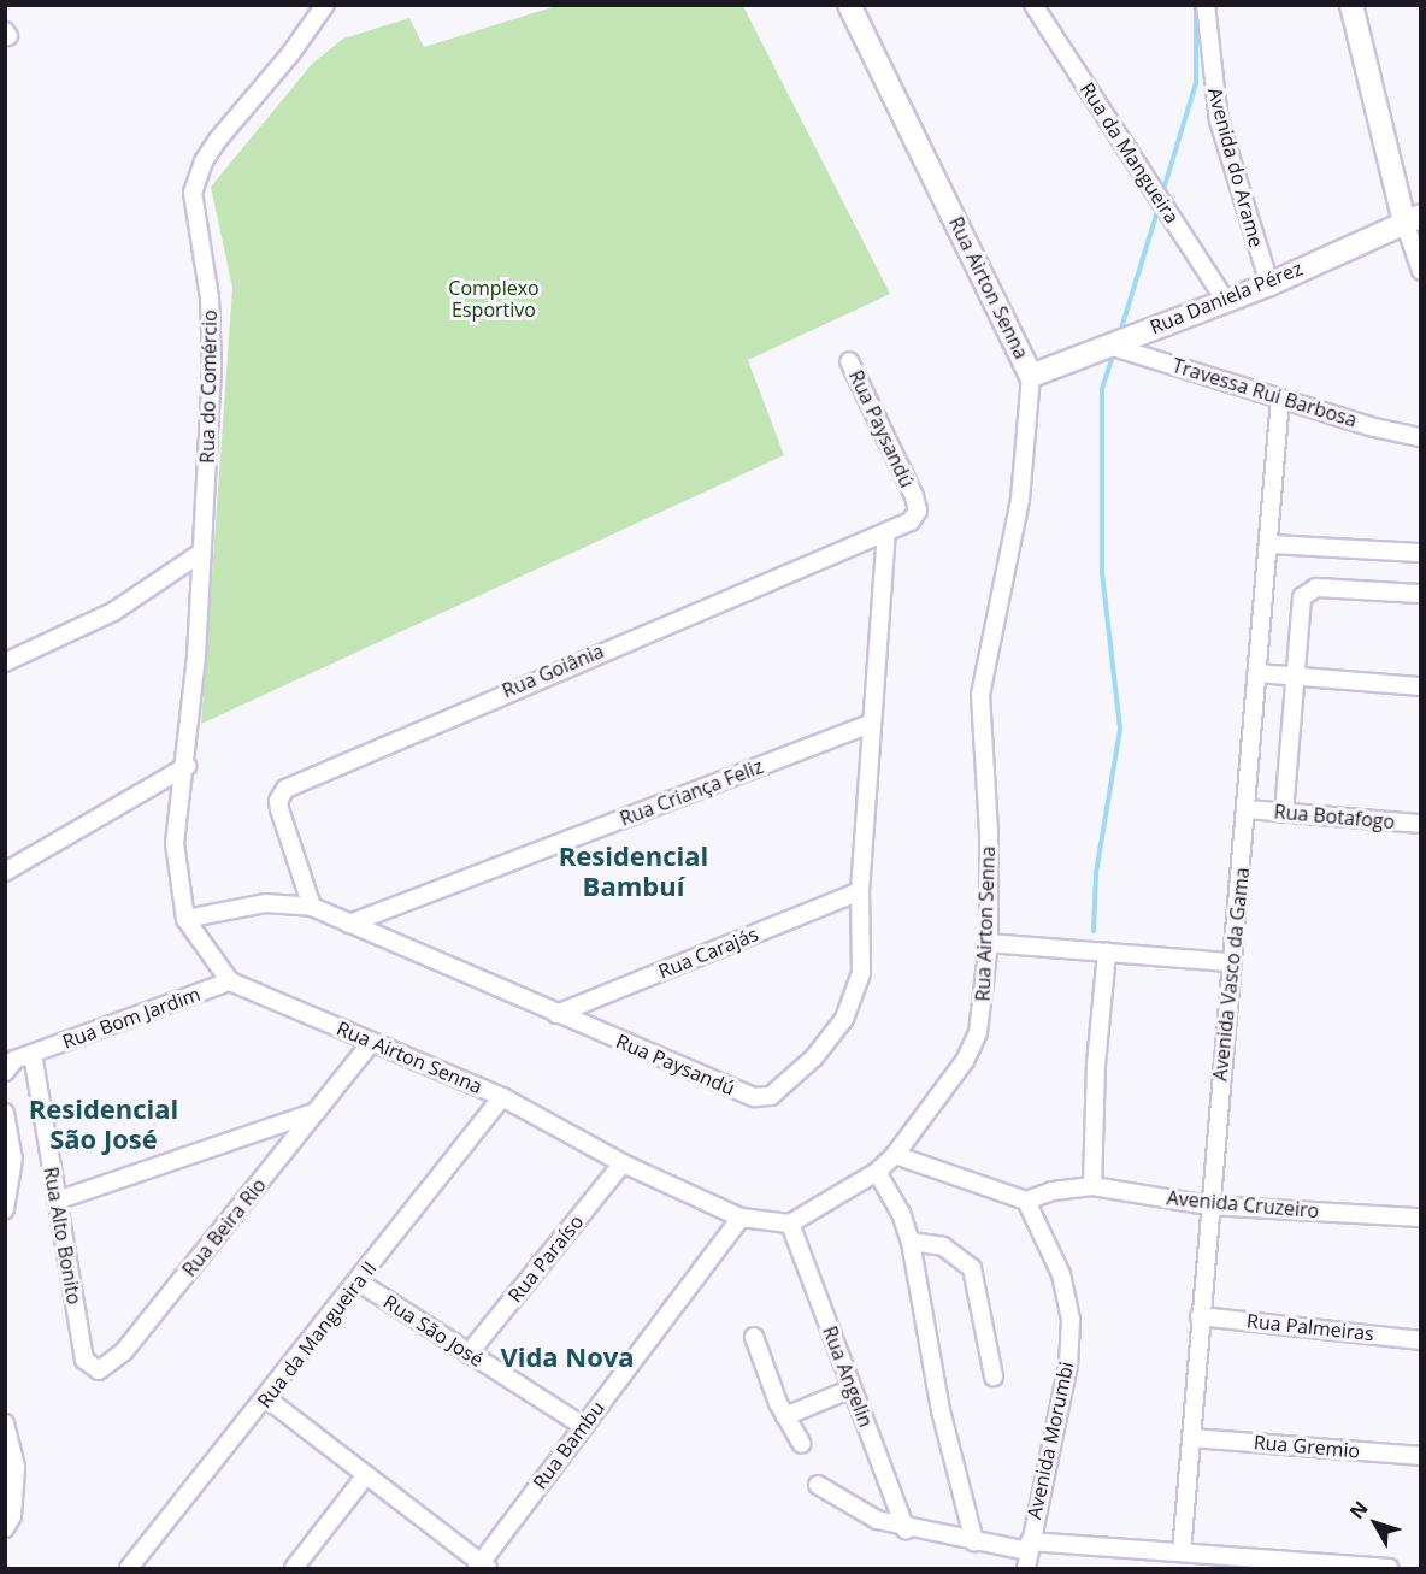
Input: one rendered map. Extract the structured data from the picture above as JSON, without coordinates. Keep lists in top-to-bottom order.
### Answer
{
  "streets": {
    "street": [
      "Rua da Mangueira",
      "Avenida do Arame",
      "Rua Airton Senna",
      "Rua Daniela Pérez",
      "Rua do Comércio",
      "Travessa Rui Barbosa",
      "Rua Paysandú",
      "Rua Goiânia",
      "Rua Criança Feliz",
      "Rua Botafogo",
      "Rua Carajás",
      "Avenida Vasco da Gama",
      "Rua Bom Jardim",
      "Avenida Cruzeiro",
      "Rua Beira Rio",
      "Rua Alto Bonito",
      "Rua Paraíso",
      "Rua Palmeiras",
      "Rua São José",
      "Rua da Mangueira II",
      "Rua Angelin",
      "Avenida Morumbi",
      "Rua Bambu",
      "Rua Gremio"
    ]
  },
  "crossings": [
    ["Rua da Mangueira", "Rua Daniela Pérez"],
    ["Avenida do Arame", "Rua Daniela Pérez"],
    ["Rua Airton Senna", "Rua Daniela Pérez"],
    ["Rua Airton Senna", "Rua Bom Jardim"],
    ["Rua Airton Senna", "Rua Beira Rio"],
    ["Rua Airton Senna", "Rua Paraíso"],
    ["Rua Airton Senna", "Rua da Mangueira II"],
    ["Rua Airton Senna", "Rua Angelin"],
    ["Rua Airton Senna", "Rua Bambu"],
    ["Rua Daniela Pérez", "Travessa Rui Barbosa"],
    ["Travessa Rui Barbosa", "Avenida Vasco da Gama"],
    ["Rua Paysandú", "Rua Goiânia"],
    ["Rua Paysandú", "Rua Criança Feliz"],
    ["Rua Paysandú", "Rua Carajás"],
    ["Rua Botafogo", "Avenida Vasco da Gama"],
    ["Avenida Vasco da Gama", "Avenida Cruzeiro"],
    ["Avenida Vasco da Gama", "Rua Palmeiras"],
    ["Avenida Vasco da Gama", "Rua Gremio"],
    ["Rua Bom Jardim", "Rua Alto Bonito"],
    ["Avenida Cruzeiro", "Avenida Morumbi"],
    ["Rua Beira Rio", "Rua Alto Bonito"],
    ["Rua Paraíso", "Rua São José"],
    ["Rua São José", "Rua da Mangueira II"],
    ["Rua São José", "Rua Bambu"]
  ],
  "districts": ["Residencial Bambuí", "Residencial São José", "Vida Nova"],
  "parks": ["Complexo Esportivo"],
  "north": "top left"
}
